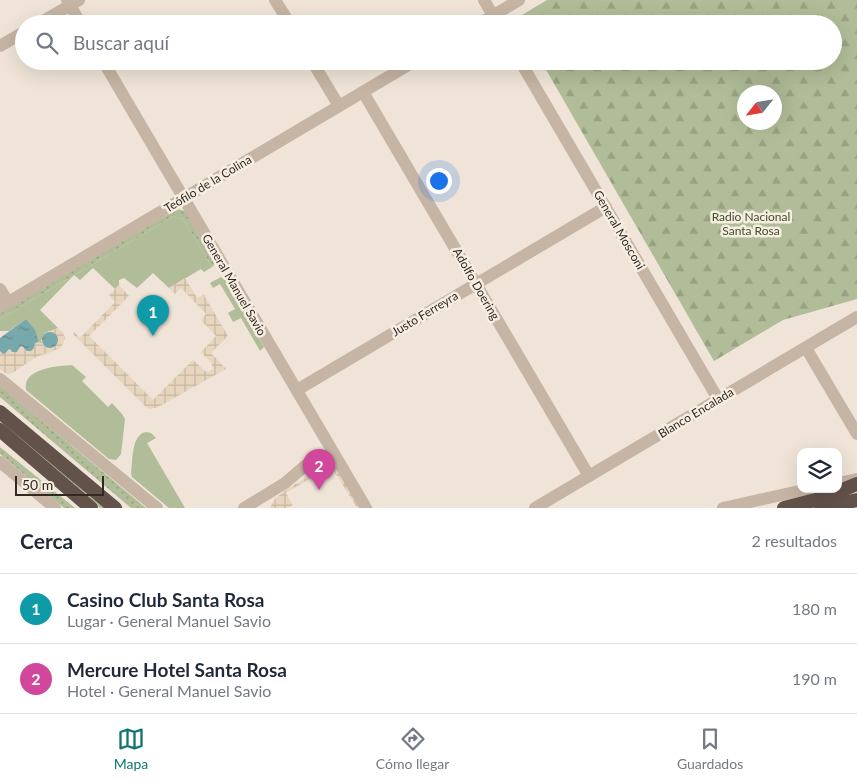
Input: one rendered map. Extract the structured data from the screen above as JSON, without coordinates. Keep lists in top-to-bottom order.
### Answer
{
  "streets": {
    "street": [
      "Teófilo de la Colina",
      "General Mosconi",
      "Adolfo Doering",
      "General Manuel Savio",
      "Justo Ferreyra",
      "Blanco Encalada"
    ]
  },
  "crossings": [
    ["Teófilo de la Colina", "Adolfo Doering"],
    ["Teófilo de la Colina", "General Manuel Savio"],
    ["General Mosconi", "Justo Ferreyra"],
    ["General Mosconi", "Blanco Encalada"],
    ["Adolfo Doering", "Justo Ferreyra"],
    ["Adolfo Doering", "Blanco Encalada"],
    ["General Manuel Savio", "Justo Ferreyra"]
  ],
  "parks": ["Radio Nacional Santa Rosa"],
  "scale_bar": "50 m",
  "north": "bottom left",
  "page": {
    "search": "Buscar aquí",
    "pins": ["1", "2"],
    "scale": "50 m",
    "heading": ["Cerca", "2 resultados"],
    "list": [
      {
        "mark": "1",
        "name": "Casino Club Santa Rosa",
        "note": "Lugar · General Manuel Savio",
        "value": "180 m"
      },
      {
        "mark": "2",
        "name": "Mercure Hotel Santa Rosa",
        "note": "Hotel · General Manuel Savio",
        "value": "190 m"
      }
    ],
    "nav": ["Mapa", "Cómo llegar", "Guardados"]
  }
}
